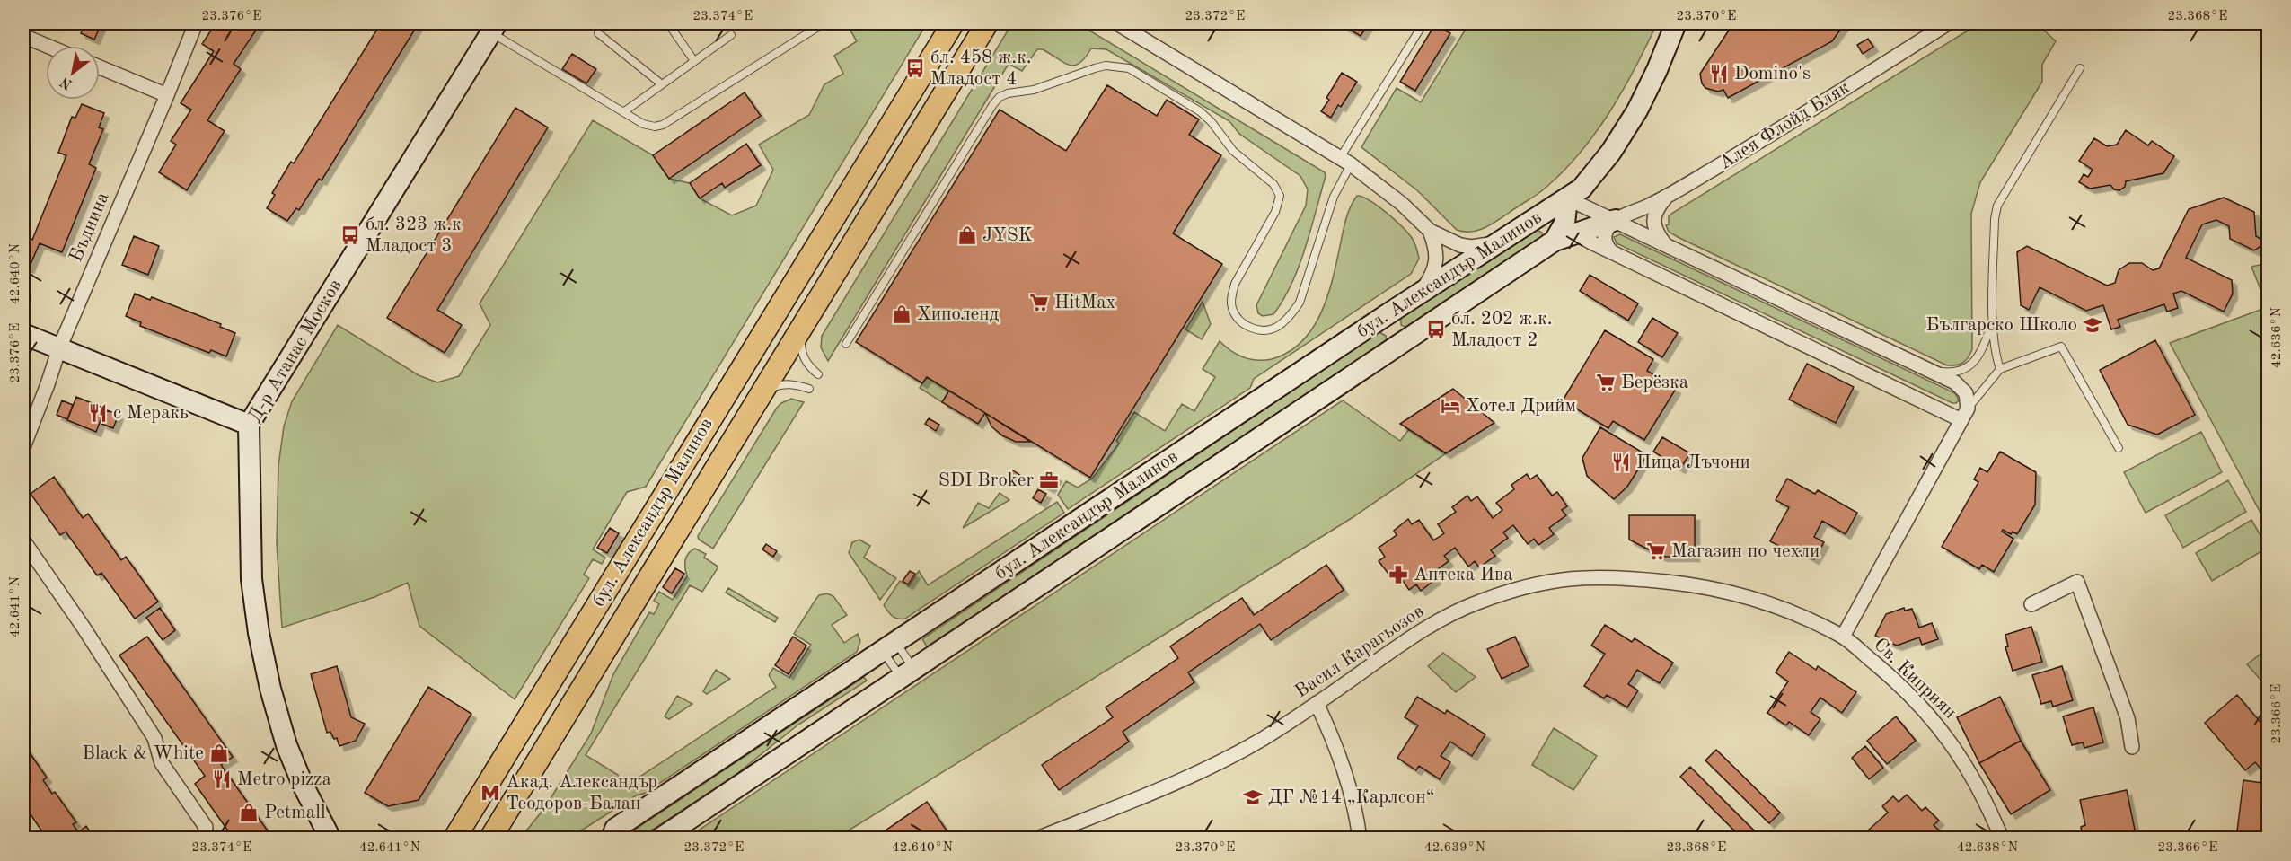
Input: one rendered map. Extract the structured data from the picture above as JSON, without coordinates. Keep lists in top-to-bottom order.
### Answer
{
  "streets": {
    "main road": ["бул. Александър Малинов"],
    "street": [
      "Алея Флойд Бляк",
      "Бъднина",
      "Д-р Атанас Москов",
      "Васил Карагьозов",
      "Св. Киприян"
    ]
  },
  "crossings": [
    ["Алея Флойд Бляк", "бул. Александър Малинов"],
    ["Васил Карагьозов", "Св. Киприян"]
  ],
  "places": {
    "bus stop": ["бл. 458 ж.к. Младост 4", "бл. 323 ж.к Младост 3", "бл. 202 ж.к. Младост 2"],
    "restaurant": [
      "Domino's",
      "с Меракь",
      "Пица Лъчони",
      "Metro pizza"
    ],
    "shop": [
      "JYSK",
      "Хиполенд",
      "Black & White",
      "Petmall"
    ],
    "supermarket": ["HitMax", "Берёзка", "Магазин по чехли"],
    "school or university": ["Българско Школо", "ДГ №14 „Карлсон“"],
    "hotel": ["Хотел Дрийм"],
    "office": ["SDI Broker"],
    "pharmacy": ["Аптека Ива"],
    "metro station": ["Акад. Александър Теодоров-Балан"]
  },
  "north": "bottom left",
  "coordinates": [
    "23.376°E",
    "23.374°E",
    "23.372°E",
    "23.370°E",
    "23.368°E",
    "42.640°N",
    "42.636°N",
    "42.641°N",
    "23.366°E",
    "42.639°N",
    "42.638°N"
  ]
}
